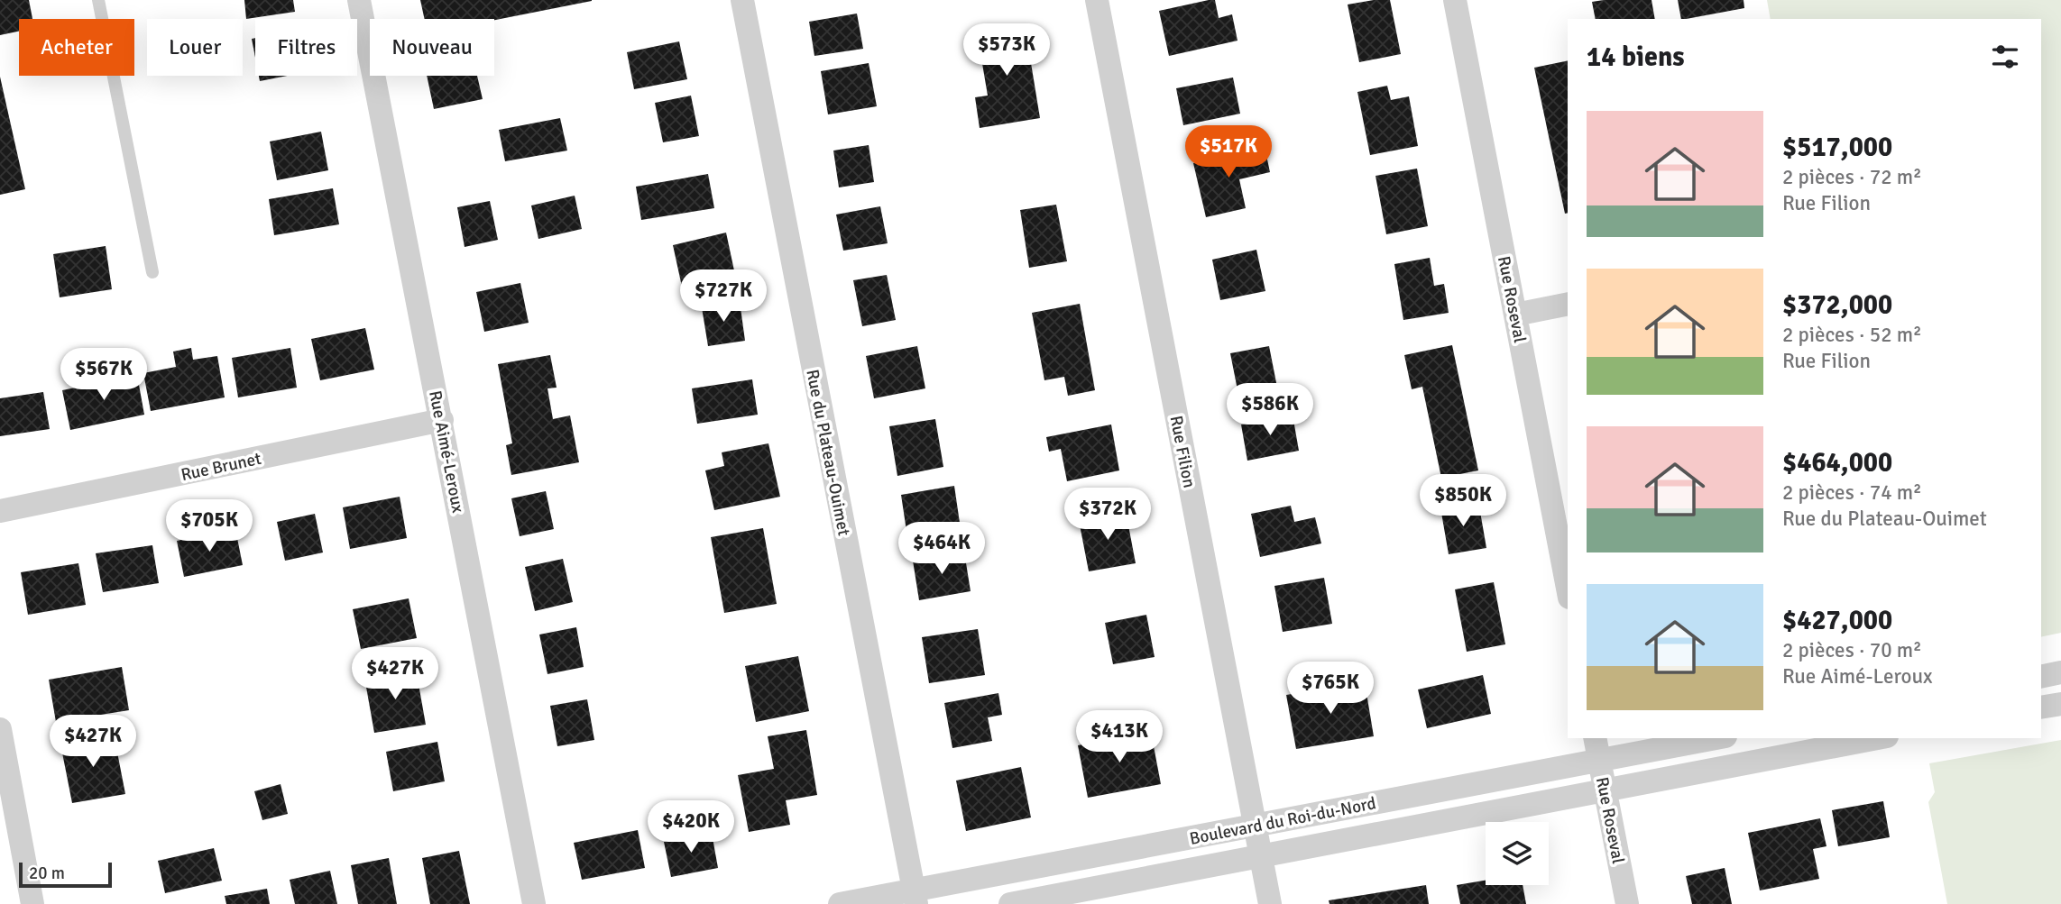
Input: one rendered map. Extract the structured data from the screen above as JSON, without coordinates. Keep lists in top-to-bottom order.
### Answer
{
  "streets": {
    "street": [
      "Rue Roseval",
      "Rue Aimé-Leroux",
      "Rue Filion",
      "Rue du Plateau-Ouimet",
      "Rue Brunet",
      "Boulevard du Roi-du-Nord"
    ]
  },
  "crossings": [
    ["Rue Roseval", "Boulevard du Roi-du-Nord"],
    ["Rue Aimé-Leroux", "Rue Brunet"],
    ["Rue Filion", "Boulevard du Roi-du-Nord"],
    ["Rue du Plateau-Ouimet", "Boulevard du Roi-du-Nord"]
  ],
  "scale_bar": "20 m",
  "page": {
    "chip": [
      "Acheter",
      "Louer",
      "Filtres",
      "Nouveau"
    ],
    "heading": "14 biens",
    "price": [
      "$573K",
      "$517K",
      "$727K",
      "$567K",
      "$586K",
      "$850K",
      "$372K",
      "$705K",
      "$464K",
      "$427K",
      "$765K",
      "$413K",
      "$427K",
      "$420K"
    ],
    "list": [
      {
        "name": "$517,000",
        "note": "2 pièces · 72 m² · Rue Filion"
      },
      {
        "name": "$372,000",
        "note": "2 pièces · 52 m² · Rue Filion"
      },
      {
        "name": "$464,000",
        "note": "2 pièces · 74 m² · Rue du Plateau-Ouimet"
      },
      {
        "name": "$427,000",
        "note": "2 pièces · 70 m² · Rue Aimé-Leroux"
      }
    ],
    "scale": "20 m"
  }
}
